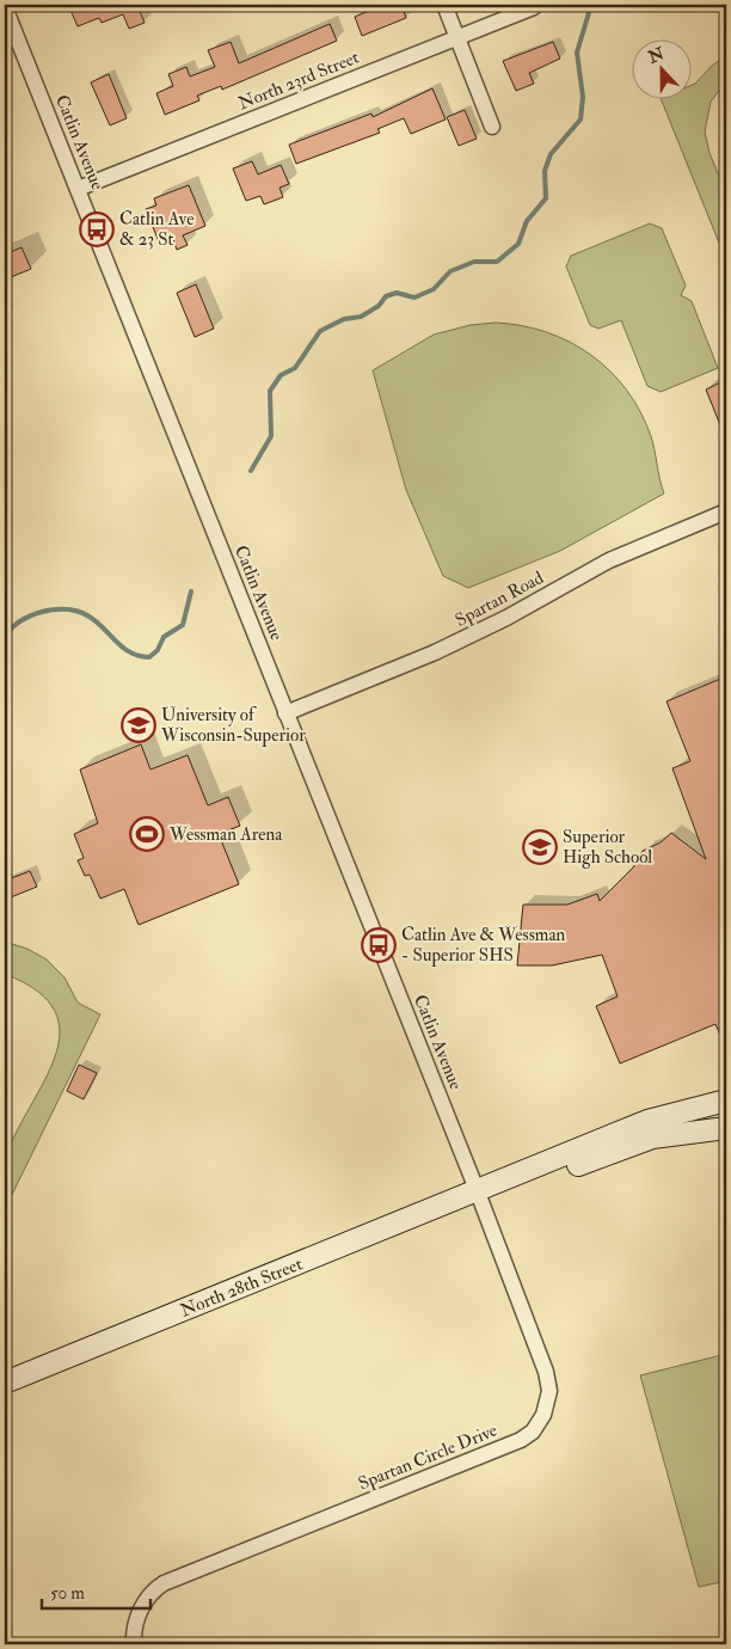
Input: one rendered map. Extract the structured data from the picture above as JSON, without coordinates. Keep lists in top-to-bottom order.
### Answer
{
  "streets": {
    "main road": ["North 28th Street"],
    "street": [
      "North 23rd Street",
      "Catlin Avenue",
      "Spartan Road",
      "Spartan Circle Drive"
    ]
  },
  "crossings": [
    ["North 23rd Street", "Catlin Avenue"],
    ["Catlin Avenue", "Spartan Road"],
    ["Catlin Avenue", "North 28th Street"],
    ["Catlin Avenue", "Spartan Circle Drive"],
    ["North 28th Street", "Spartan Circle Drive"]
  ],
  "places": {
    "bus stop": ["Catlin Ave & 23 St", "Catlin Ave & Wessman - Superior SHS"],
    "school or university": ["University of Wisconsin-Superior", "Superior High School"],
    "sports": ["Wessman Arena"]
  },
  "scale_bar": "50 m",
  "north": "top"
}
